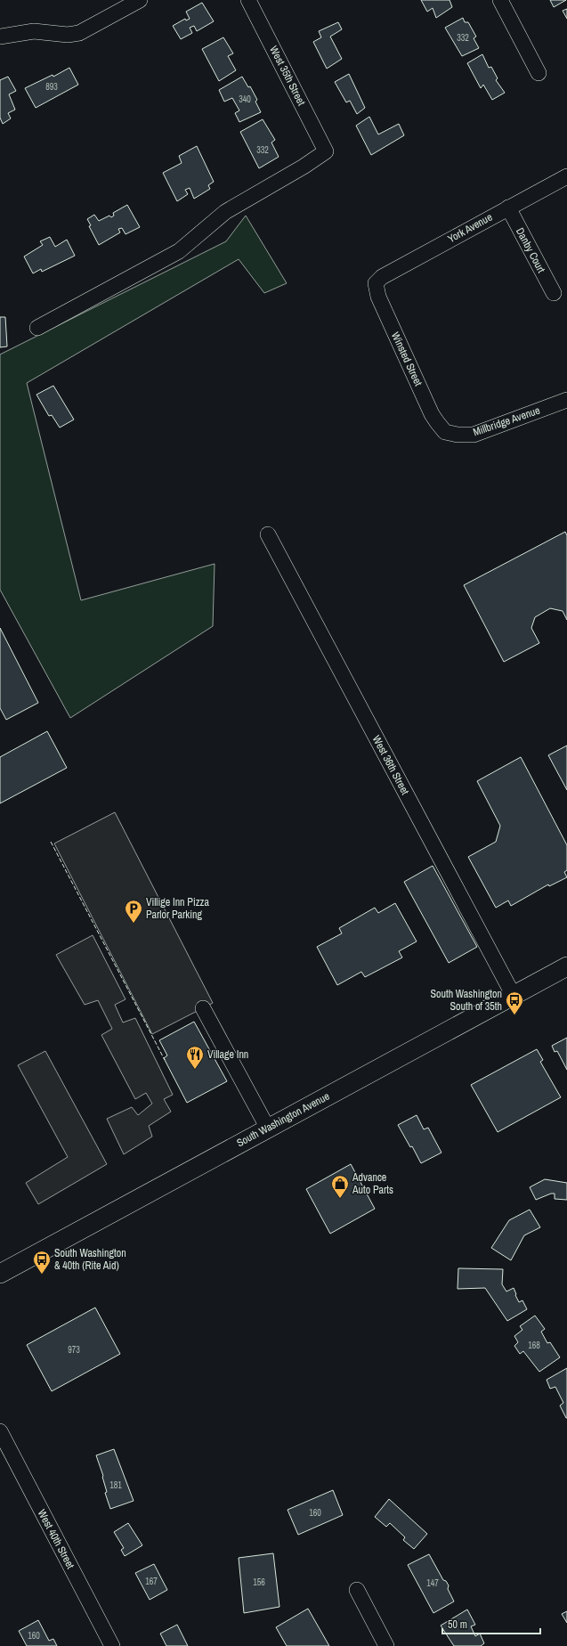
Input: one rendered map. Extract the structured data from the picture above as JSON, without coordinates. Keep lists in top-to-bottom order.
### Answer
{
  "streets": {
    "main road": ["South Washington Avenue"],
    "street": [
      "West 35th Street",
      "York Avenue",
      "Danby Court",
      "Winsted Street",
      "Millbridge Avenue",
      "West 36th Street",
      "West 40th Street"
    ]
  },
  "crossings": [
    ["York Avenue", "Danby Court"],
    ["York Avenue", "Winsted Street"],
    ["Winsted Street", "Millbridge Avenue"],
    ["West 36th Street", "South Washington Avenue"]
  ],
  "places": {
    "parking": ["Villige Inn Pizza Parlor Parking"],
    "bus stop": ["South Washington South of 35th", "South Washington & 40th (Rite Aid)"],
    "restaurant": ["Village Inn"],
    "shop": ["Advance Auto Parts"]
  },
  "house_numbers": [
    "332",
    "893",
    "340",
    "332",
    "168",
    "973",
    "181",
    "160",
    "167",
    "156",
    "147",
    "160"
  ],
  "scale_bar": "50 m"
}
